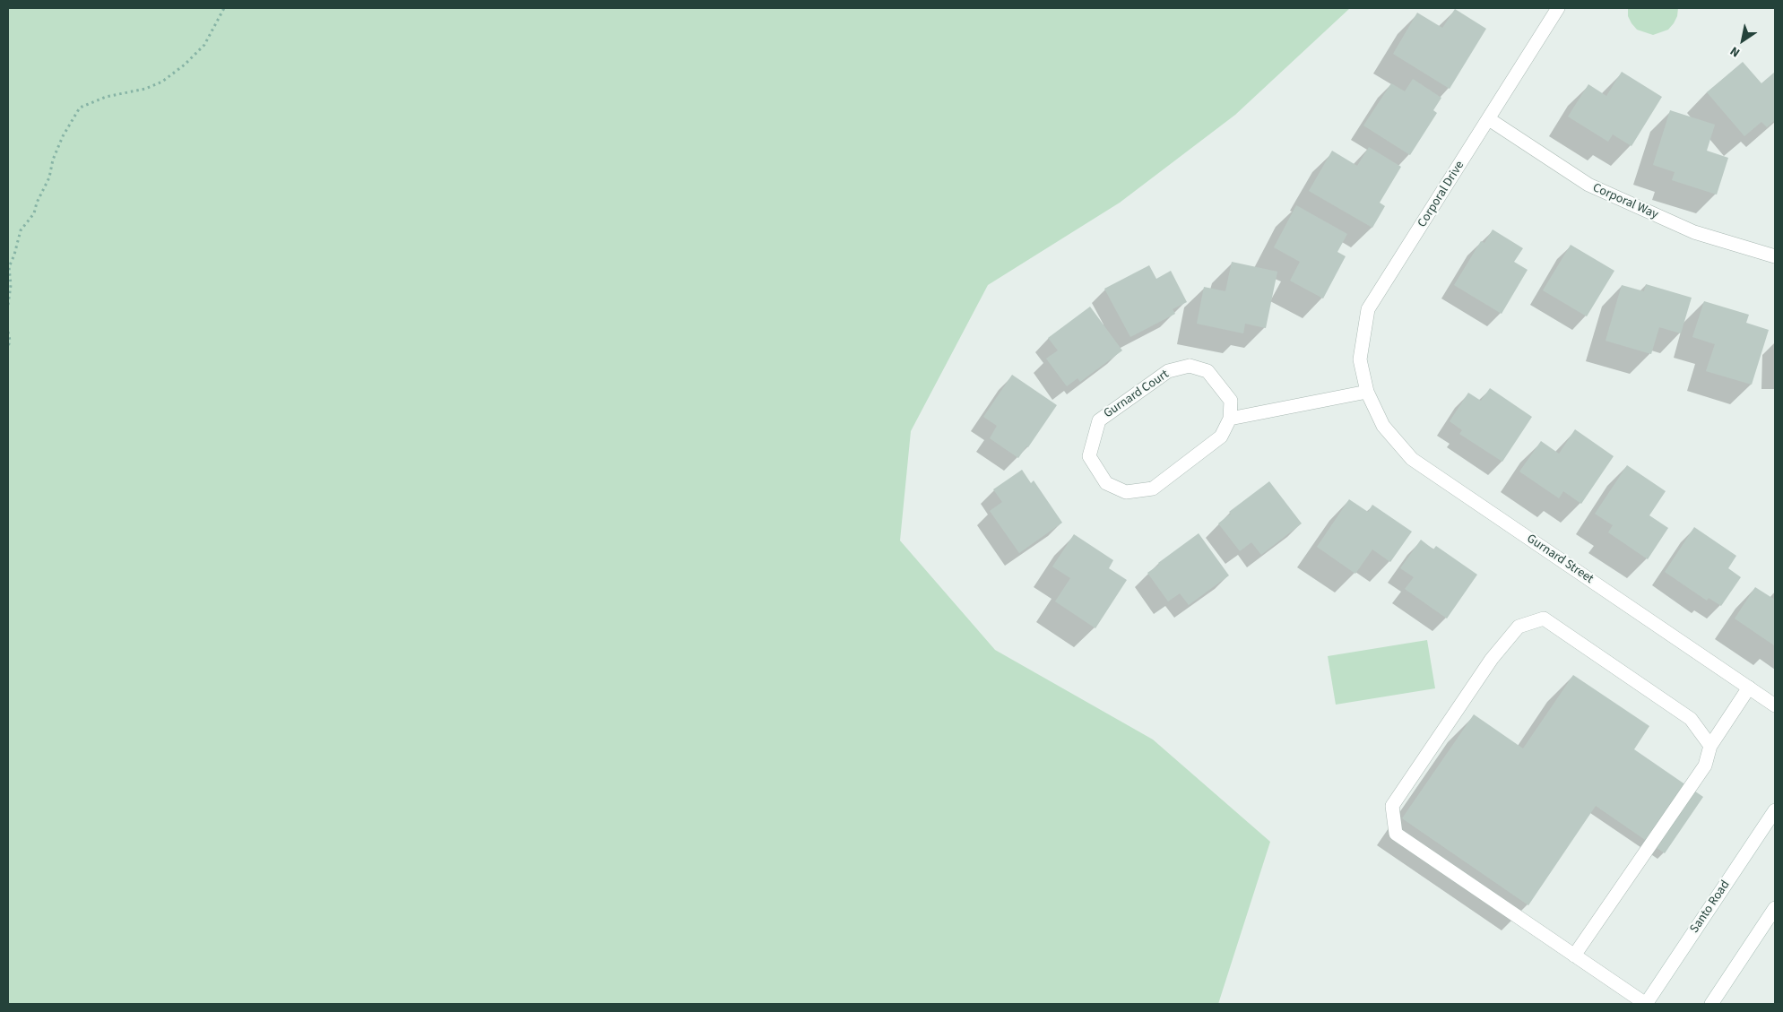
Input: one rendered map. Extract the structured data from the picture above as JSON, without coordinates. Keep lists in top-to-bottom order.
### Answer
{
  "streets": {
    "street": [
      "Corporal Drive",
      "Corporal Way",
      "Gurnard Court",
      "Gurnard Street",
      "Santo Road"
    ]
  },
  "crossings": [
    ["Corporal Drive", "Corporal Way"],
    ["Corporal Drive", "Gurnard Street"]
  ],
  "north": "bottom left"
}
